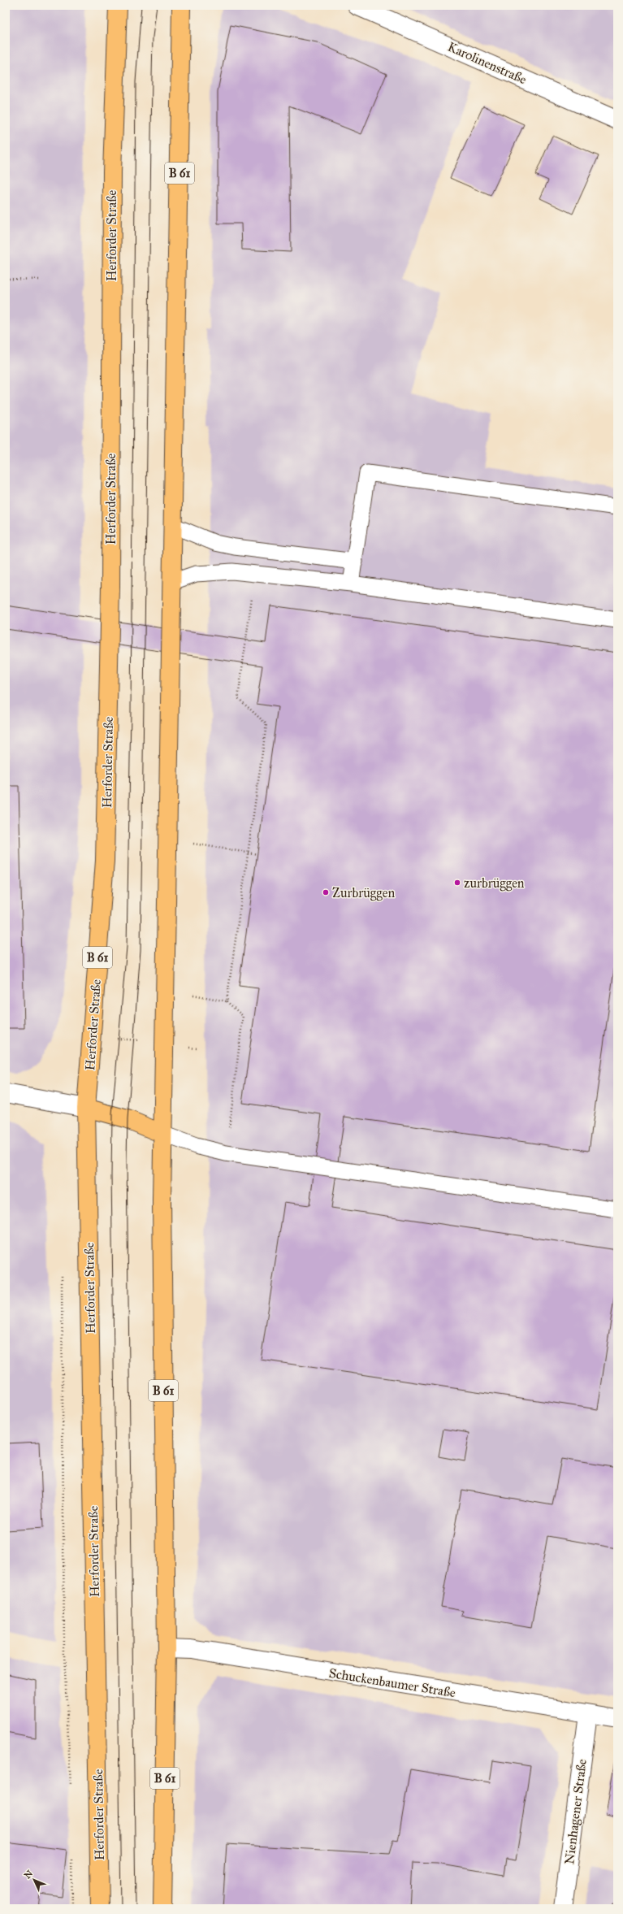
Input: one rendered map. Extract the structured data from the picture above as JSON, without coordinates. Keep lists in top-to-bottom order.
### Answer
{
  "streets": {
    "main road": ["B 61", "Herforder Straße"],
    "street": ["Karolinenstraße", "Schuckenbaumer Straße", "Nienhagener Straße"]
  },
  "crossings": [
    ["B 61", "Schuckenbaumer Straße"],
    ["Schuckenbaumer Straße", "Nienhagener Straße"]
  ],
  "places": ["zurbrüggen", "Zurbrüggen"],
  "north": "top left"
}
